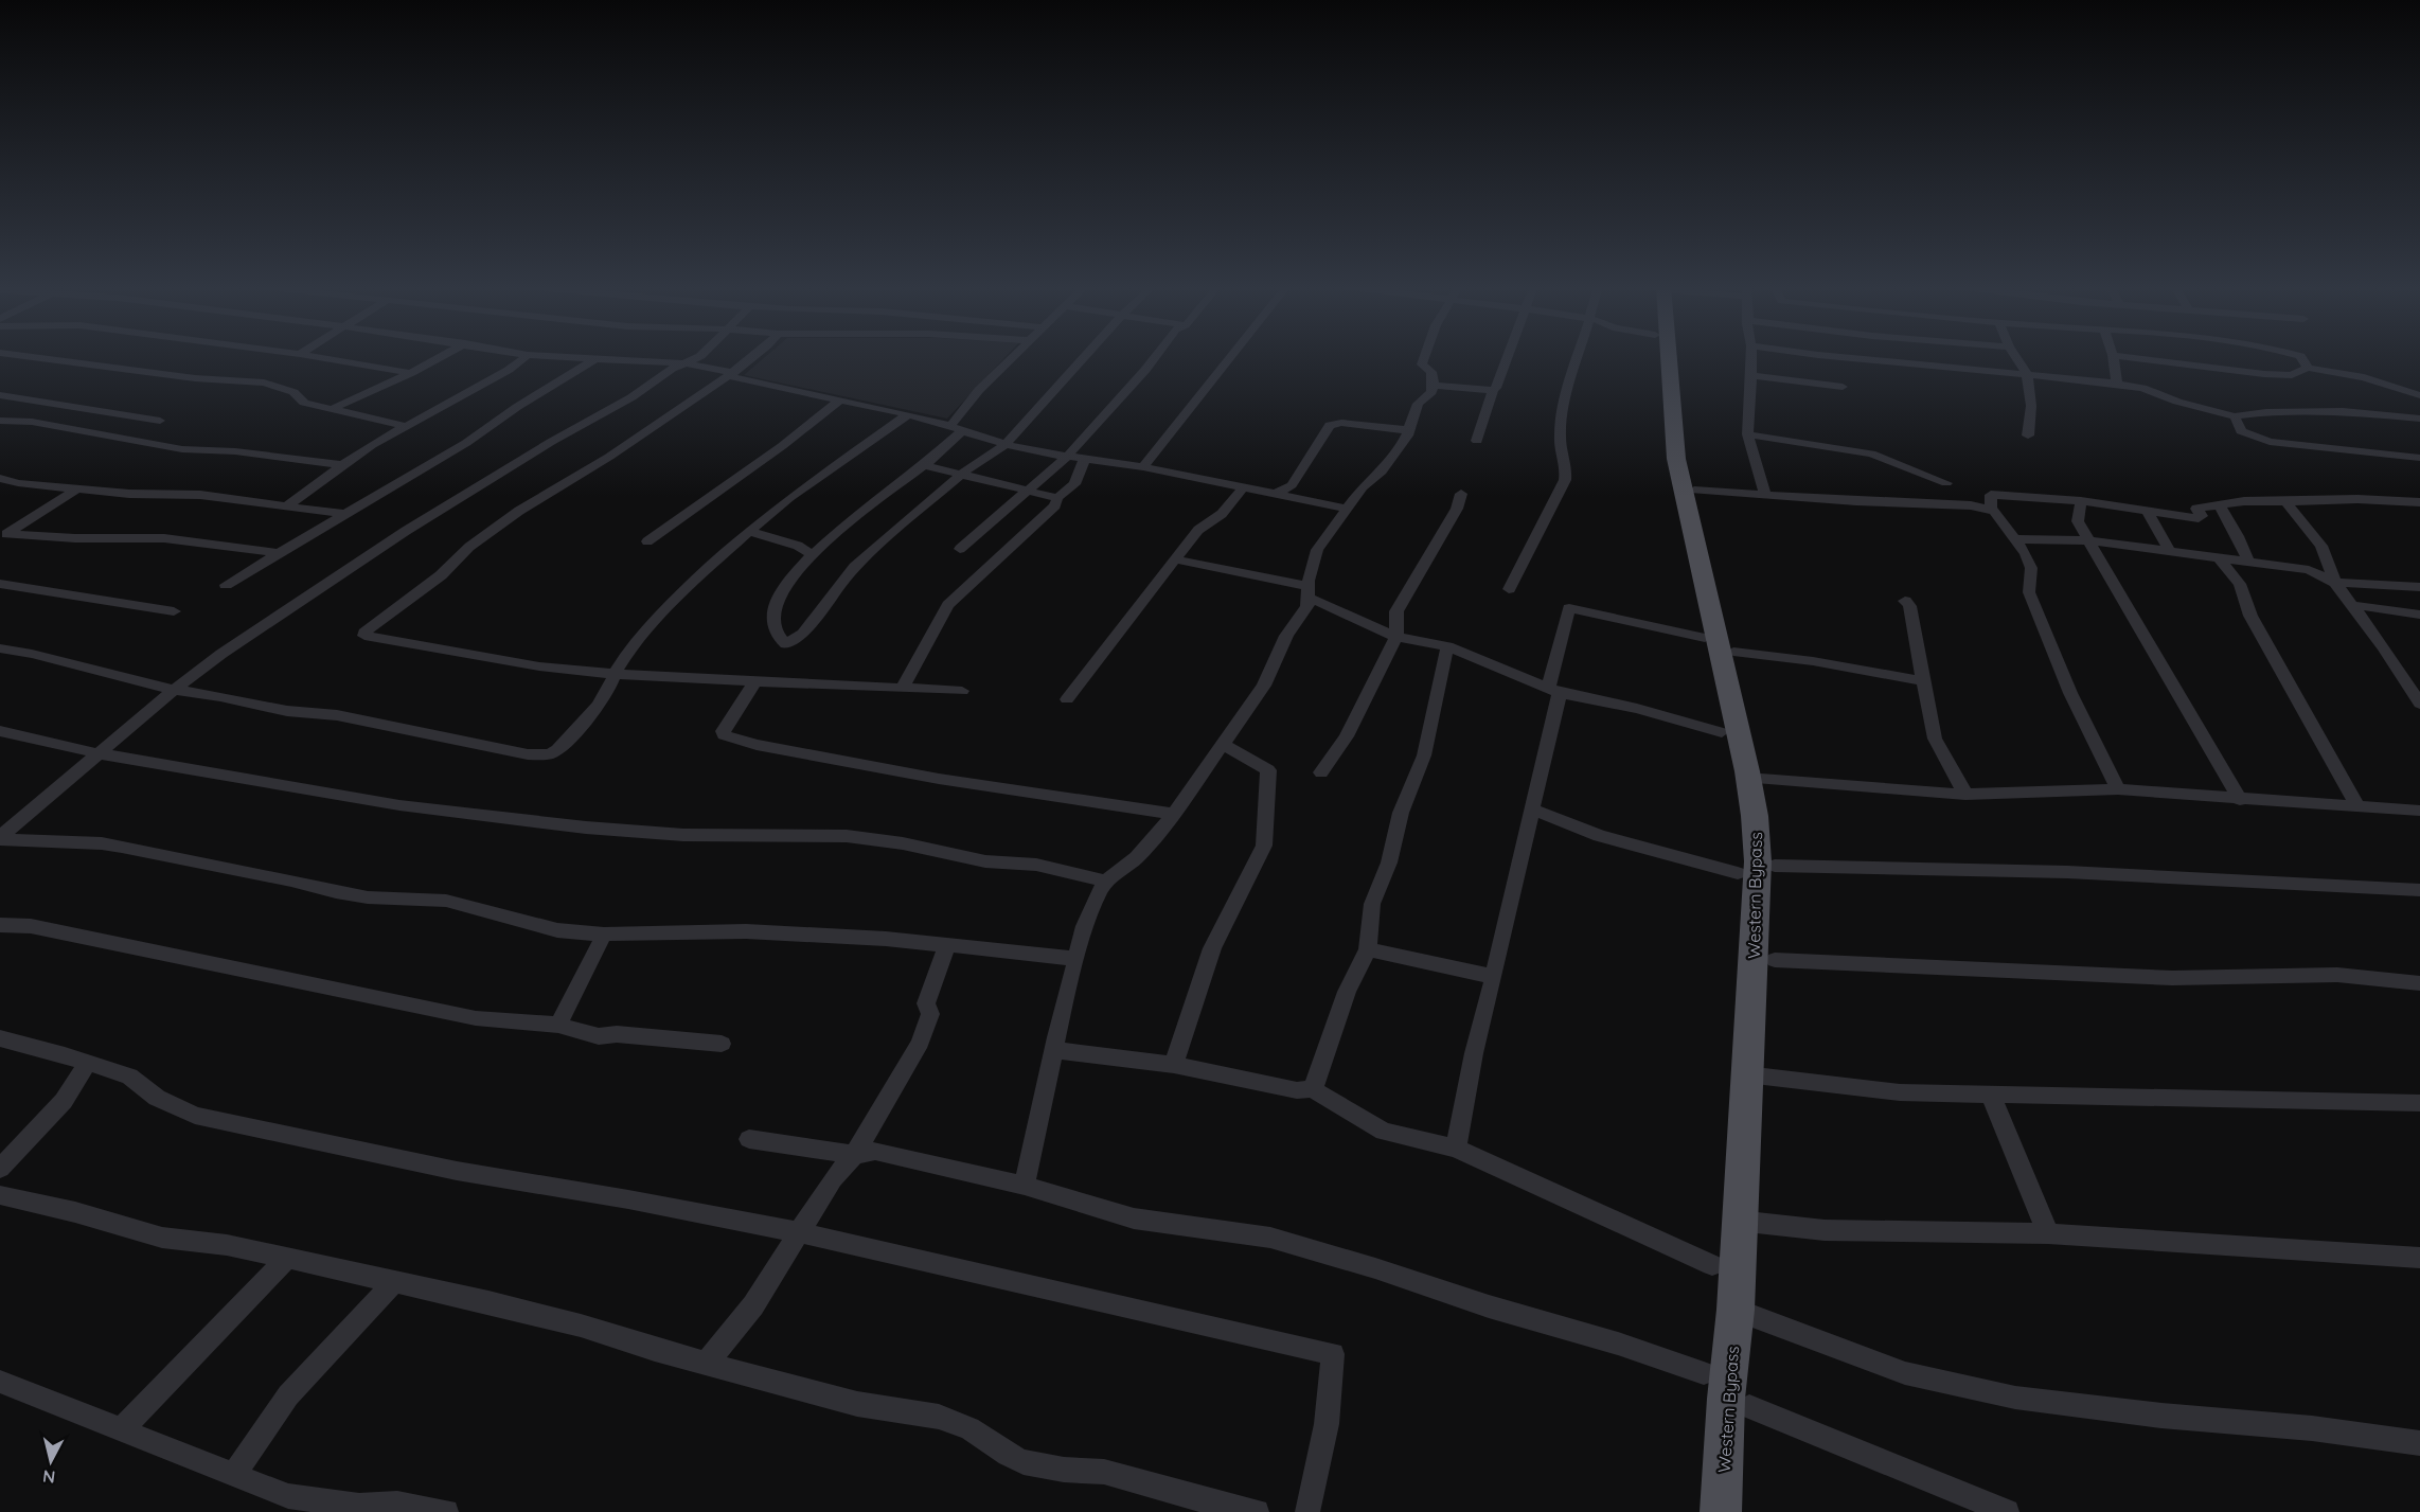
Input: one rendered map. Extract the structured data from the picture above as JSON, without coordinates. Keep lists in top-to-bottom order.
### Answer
{
  "streets": {
    "main road": ["Western Bypass"]
  },
  "north": "bottom"
}
